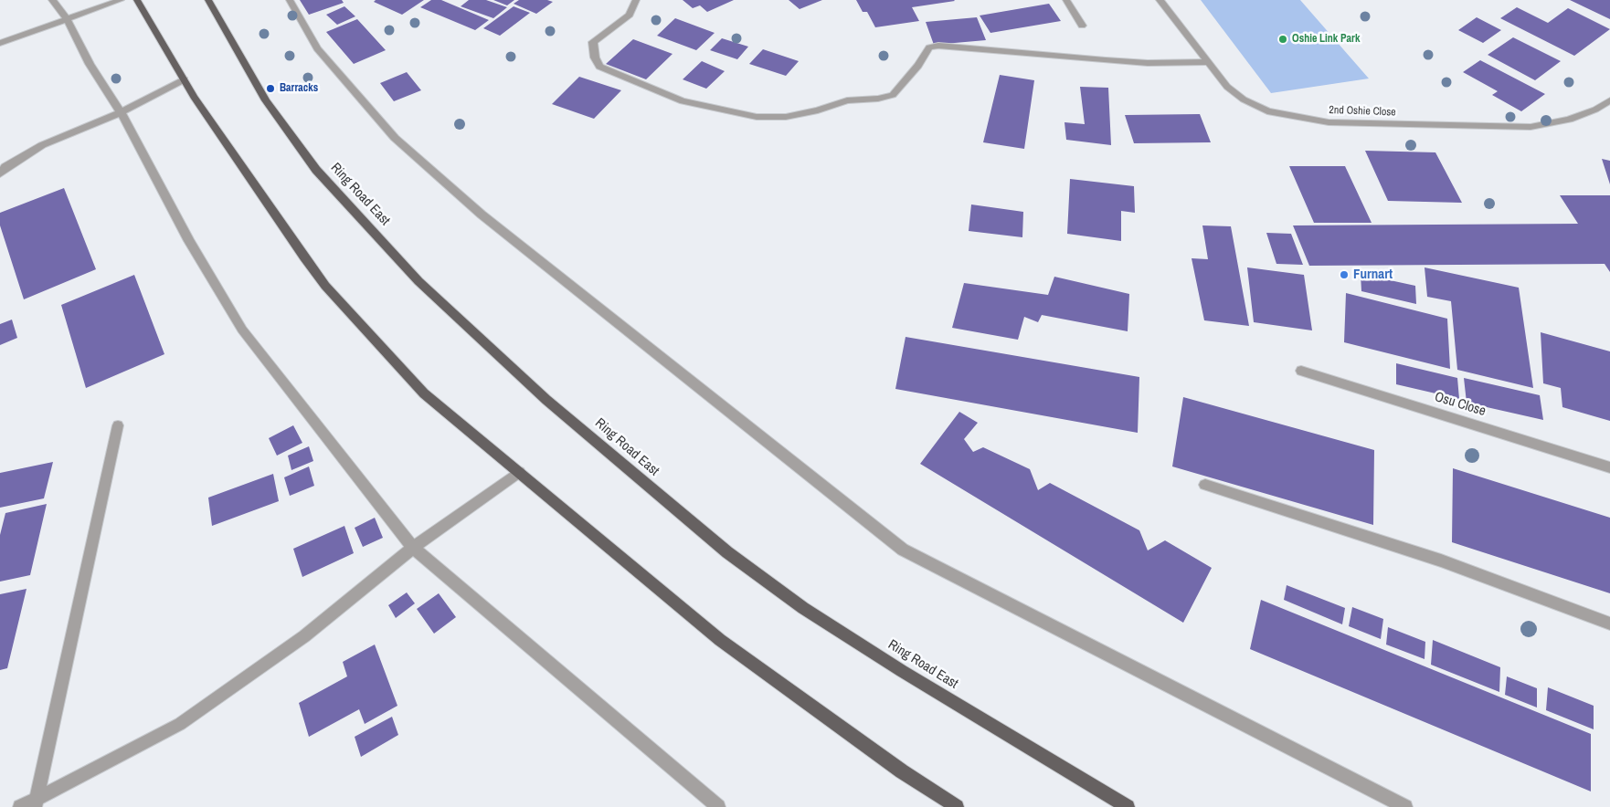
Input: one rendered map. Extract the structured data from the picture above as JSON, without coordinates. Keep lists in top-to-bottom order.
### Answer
{
  "streets": {
    "main road": ["Ring Road East"],
    "street": ["2nd Oshie Close", "Osu Close"]
  },
  "places": ["Oshie Link Park", "Barracks", "Furnart"]
}
